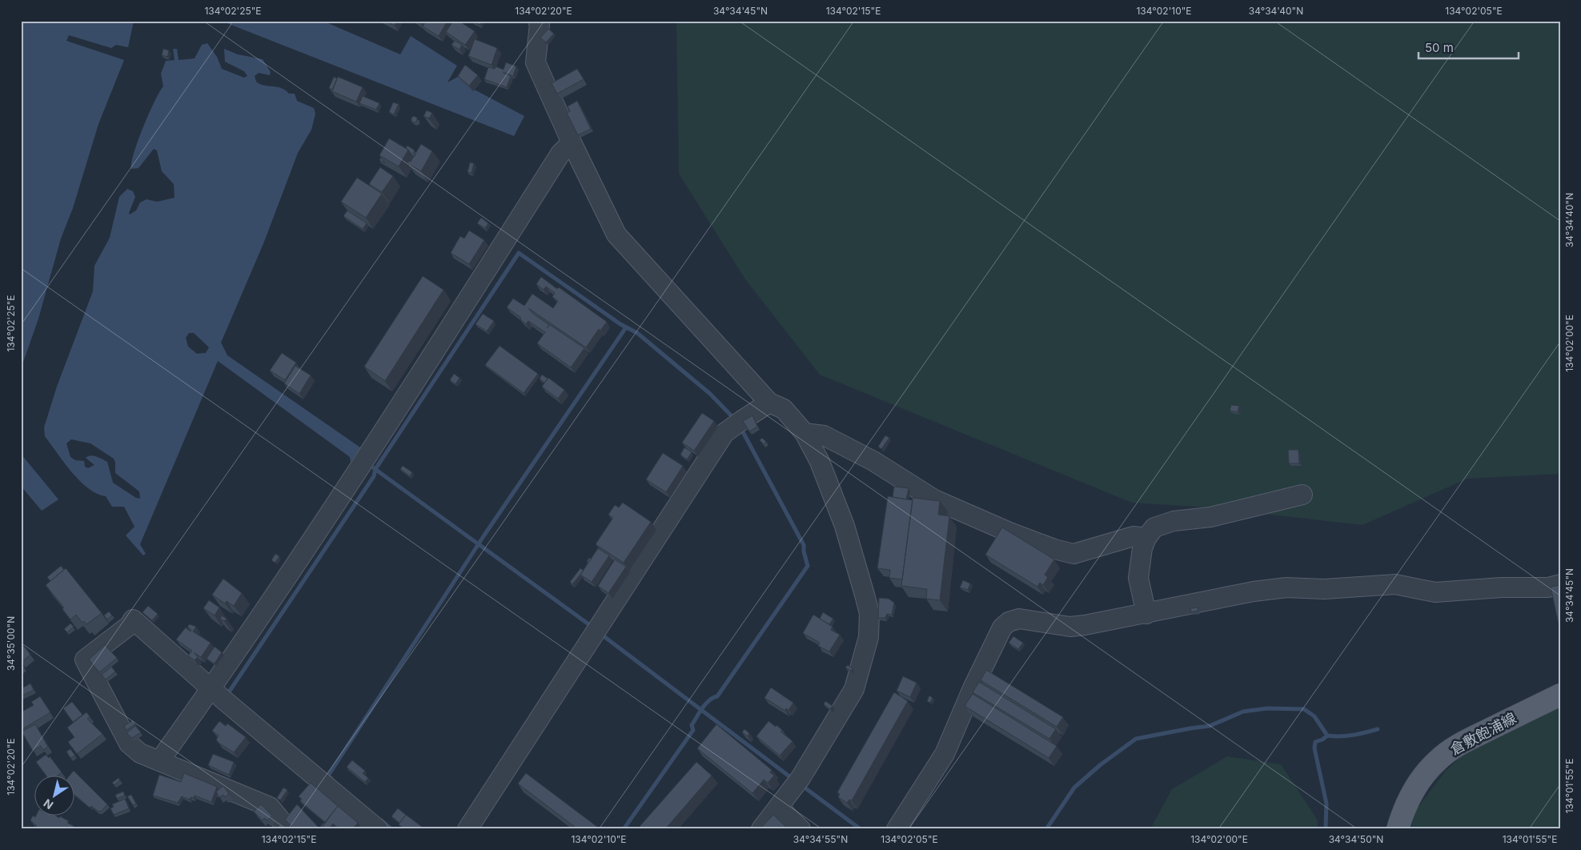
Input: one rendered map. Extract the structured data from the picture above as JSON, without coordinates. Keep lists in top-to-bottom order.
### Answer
{
  "streets": {
    "main road": ["倉敷飽浦線"]
  },
  "scale_bar": "50 m",
  "north": "bottom left",
  "coordinates": [
    "134°02'25\"E",
    "134°02'20\"E",
    "34°34'45\"N",
    "134°02'15\"E",
    "134°02'10\"E",
    "34°34'40\"N",
    "134°02'05\"E",
    "134°02'00\"E",
    "34°35'00\"N",
    "134°01'55\"E",
    "34°34'55\"N",
    "34°34'50\"N"
  ]
}
